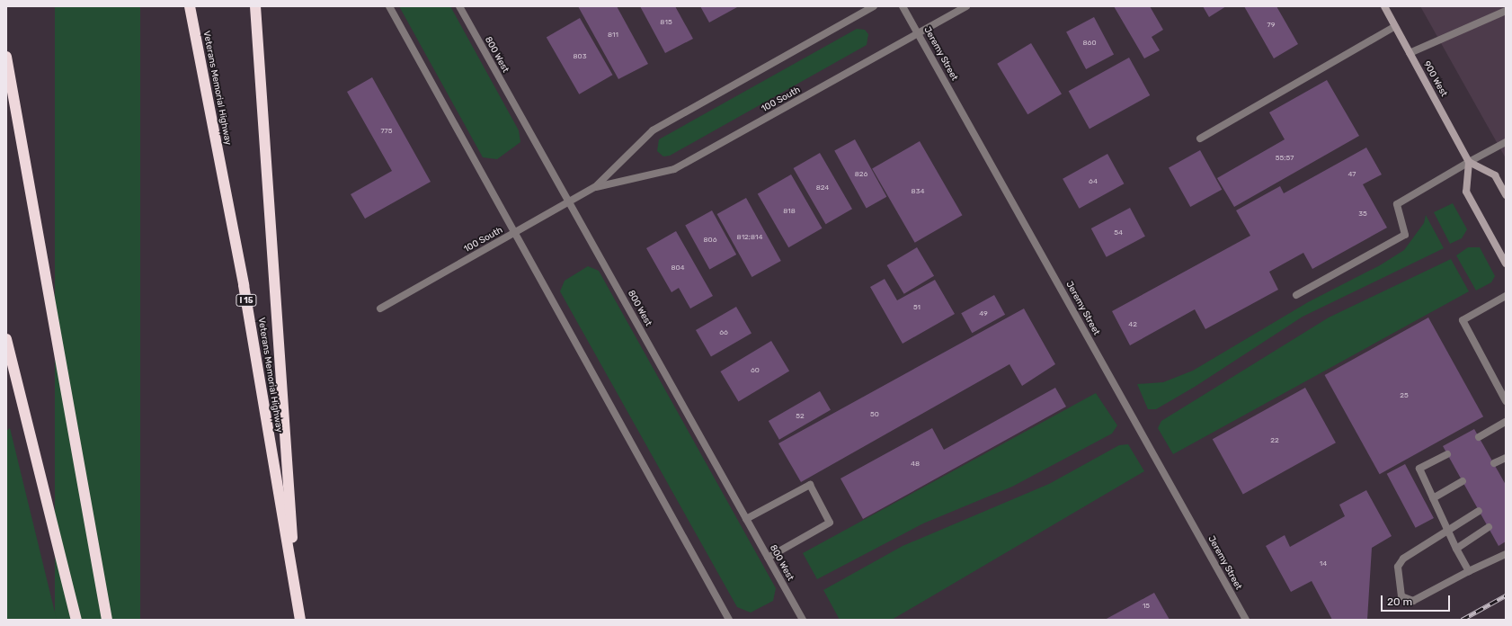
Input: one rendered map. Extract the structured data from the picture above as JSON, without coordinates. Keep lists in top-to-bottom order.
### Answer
{
  "streets": {
    "highway": ["Veterans Memorial Highway", "I 15"],
    "main road": ["900 West"],
    "street": ["Jeremy Street", "800 West", "100 South"]
  },
  "crossings": [
    ["Jeremy Street", "100 South"],
    ["800 West", "100 South"]
  ],
  "house_numbers": [
    "815",
    "79",
    "811",
    "860",
    "803",
    "775",
    "55;57",
    "826",
    "47",
    "64",
    "824",
    "834",
    "818",
    "35",
    "54",
    "812;814",
    "806",
    "804",
    "51",
    "49",
    "42",
    "66",
    "60",
    "25",
    "50",
    "52",
    "22",
    "48",
    "14",
    "15"
  ],
  "scale_bar": "20 m"
}
